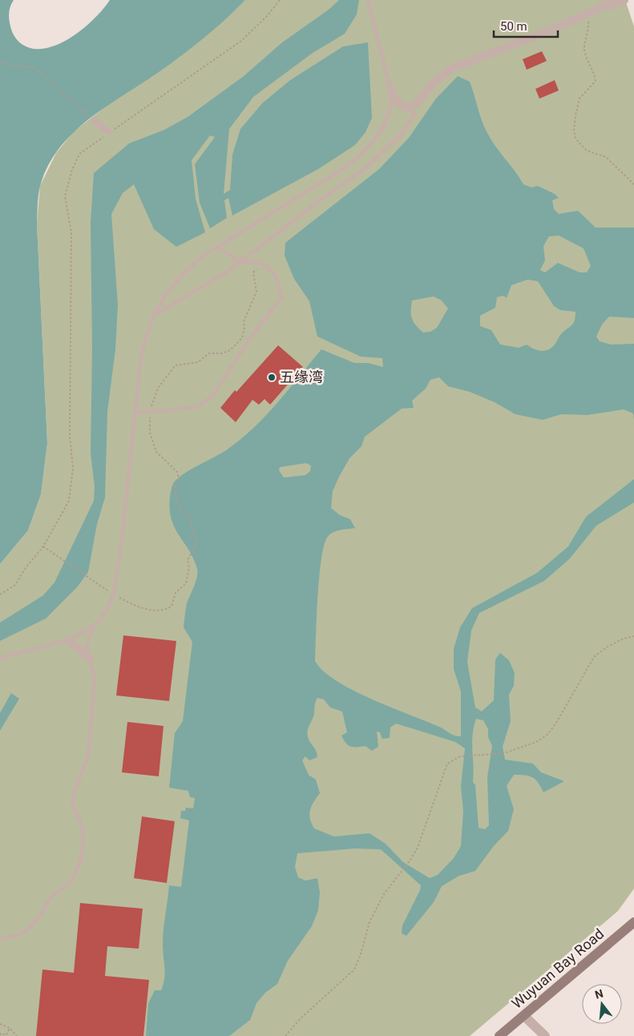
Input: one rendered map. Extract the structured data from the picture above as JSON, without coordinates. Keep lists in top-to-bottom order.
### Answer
{
  "streets": {
    "main road": ["Wuyuan Bay Road"]
  },
  "places": ["五缘湾"],
  "scale_bar": "50 m",
  "north": "top"
}
